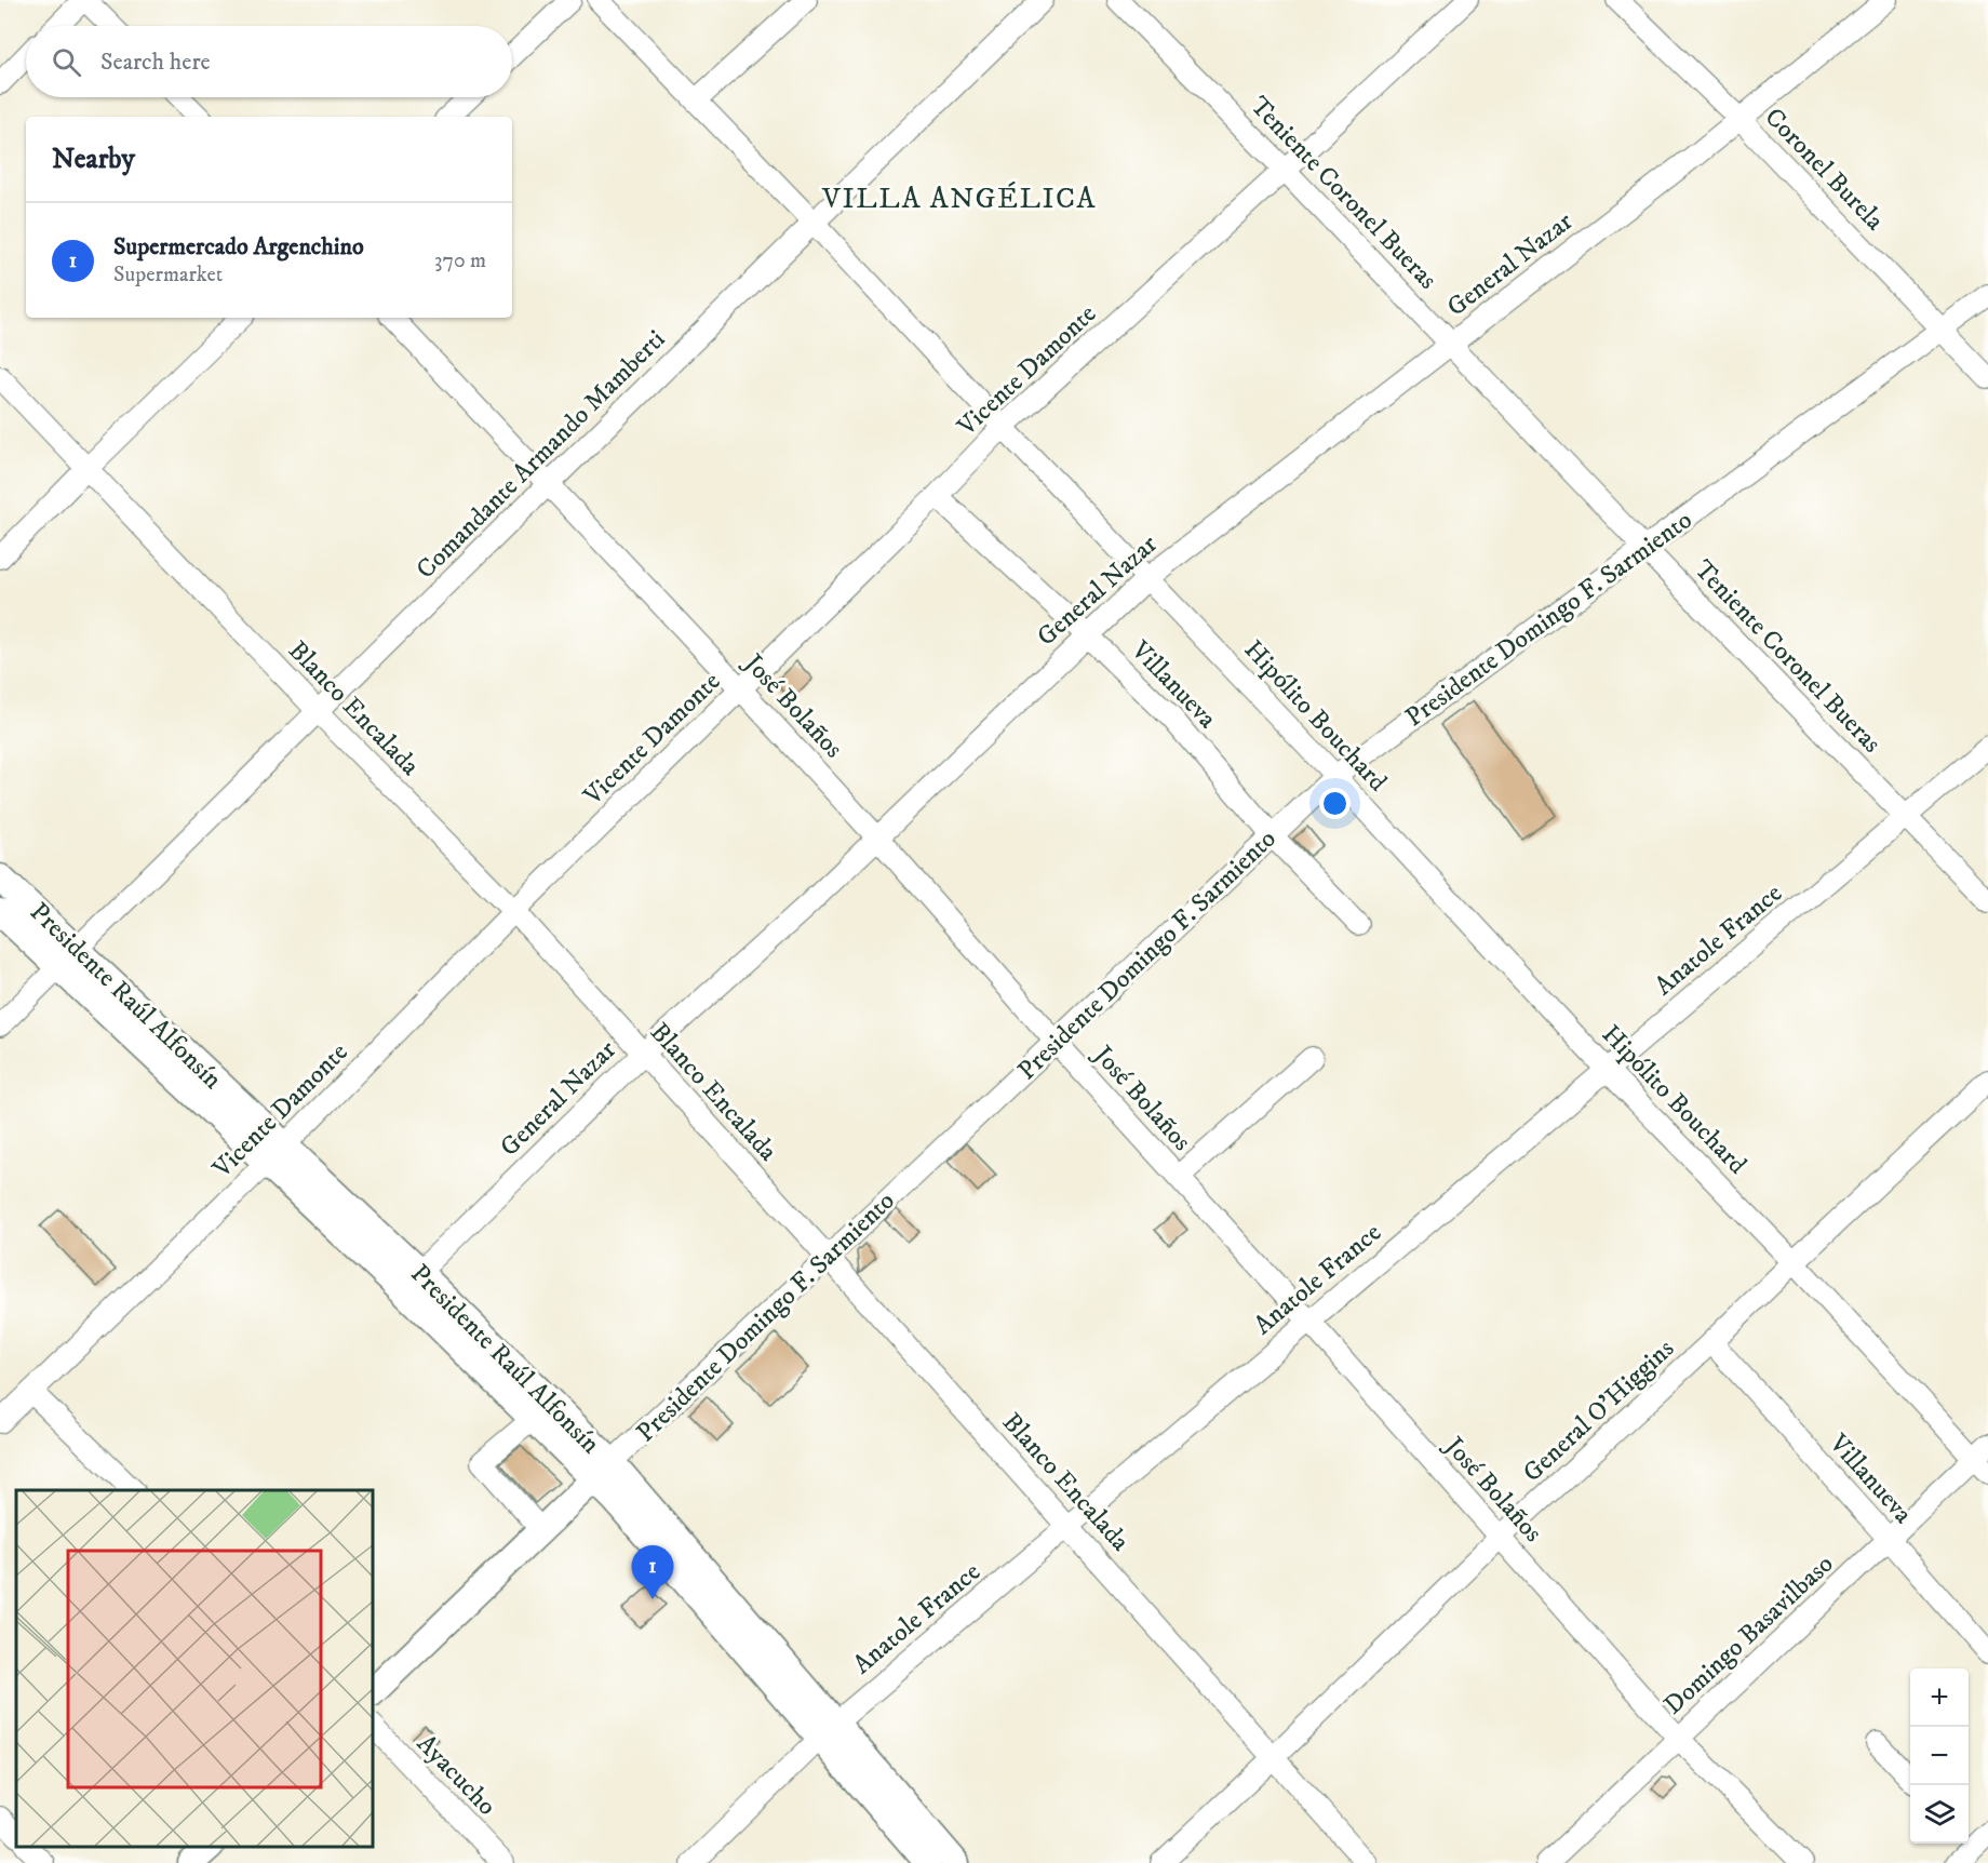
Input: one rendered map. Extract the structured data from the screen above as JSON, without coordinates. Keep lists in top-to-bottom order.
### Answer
{
  "streets": {
    "main road": ["Presidente Domingo F. Sarmiento", "Presidente Raúl Alfonsín"],
    "street": [
      "Coronel Burela",
      "Teniente Coronel Bueras",
      "General Nazar",
      "Vicente Damonte",
      "Comandante Armando Mamberti",
      "Villanueva",
      "José Bolaños",
      "Blanco Encalada",
      "Hipólito Bouchard",
      "Anatole France",
      "General O'Higgins",
      "Domingo Basavilbaso",
      "Ayacucho"
    ]
  },
  "crossings": [
    ["Coronel Burela", "General Nazar"],
    ["Coronel Burela", "Presidente Domingo F. Sarmiento"],
    ["Teniente Coronel Bueras", "General Nazar"],
    ["Teniente Coronel Bueras", "Vicente Damonte"],
    ["Teniente Coronel Bueras", "Presidente Domingo F. Sarmiento"],
    ["Teniente Coronel Bueras", "Anatole France"],
    ["General Nazar", "Villanueva"],
    ["General Nazar", "José Bolaños"],
    ["General Nazar", "Blanco Encalada"],
    ["General Nazar", "Hipólito Bouchard"],
    ["General Nazar", "Presidente Raúl Alfonsín"],
    ["Vicente Damonte", "Villanueva"],
    ["Vicente Damonte", "José Bolaños"],
    ["Vicente Damonte", "Blanco Encalada"],
    ["Vicente Damonte", "Hipólito Bouchard"],
    ["Vicente Damonte", "Presidente Raúl Alfonsín"],
    ["Comandante Armando Mamberti", "José Bolaños"],
    ["Comandante Armando Mamberti", "Blanco Encalada"],
    ["Comandante Armando Mamberti", "Hipólito Bouchard"],
    ["Comandante Armando Mamberti", "Presidente Raúl Alfonsín"],
    ["Presidente Domingo F. Sarmiento", "Villanueva"],
    ["Presidente Domingo F. Sarmiento", "José Bolaños"],
    ["Presidente Domingo F. Sarmiento", "Blanco Encalada"],
    ["Presidente Domingo F. Sarmiento", "Hipólito Bouchard"],
    ["Presidente Domingo F. Sarmiento", "Presidente Raúl Alfonsín"],
    ["Villanueva", "General O'Higgins"],
    ["Villanueva", "Domingo Basavilbaso"],
    ["José Bolaños", "Anatole France"],
    ["José Bolaños", "General O'Higgins"],
    ["José Bolaños", "Domingo Basavilbaso"],
    ["Blanco Encalada", "Anatole France"],
    ["Blanco Encalada", "General O'Higgins"],
    ["Hipólito Bouchard", "Anatole France"],
    ["Hipólito Bouchard", "General O'Higgins"],
    ["Hipólito Bouchard", "Domingo Basavilbaso"],
    ["Anatole France", "Presidente Raúl Alfonsín"]
  ],
  "districts": ["VILLA ANGÉLICA"],
  "page": {
    "search": "Search here",
    "heading": "Nearby",
    "list": [
      {
        "mark": "1",
        "name": "Supermercado Argenchino",
        "note": "Supermarket",
        "value": "370 m"
      }
    ],
    "pins": "1",
    "map_buttons": ["+", "−"]
  }
}
